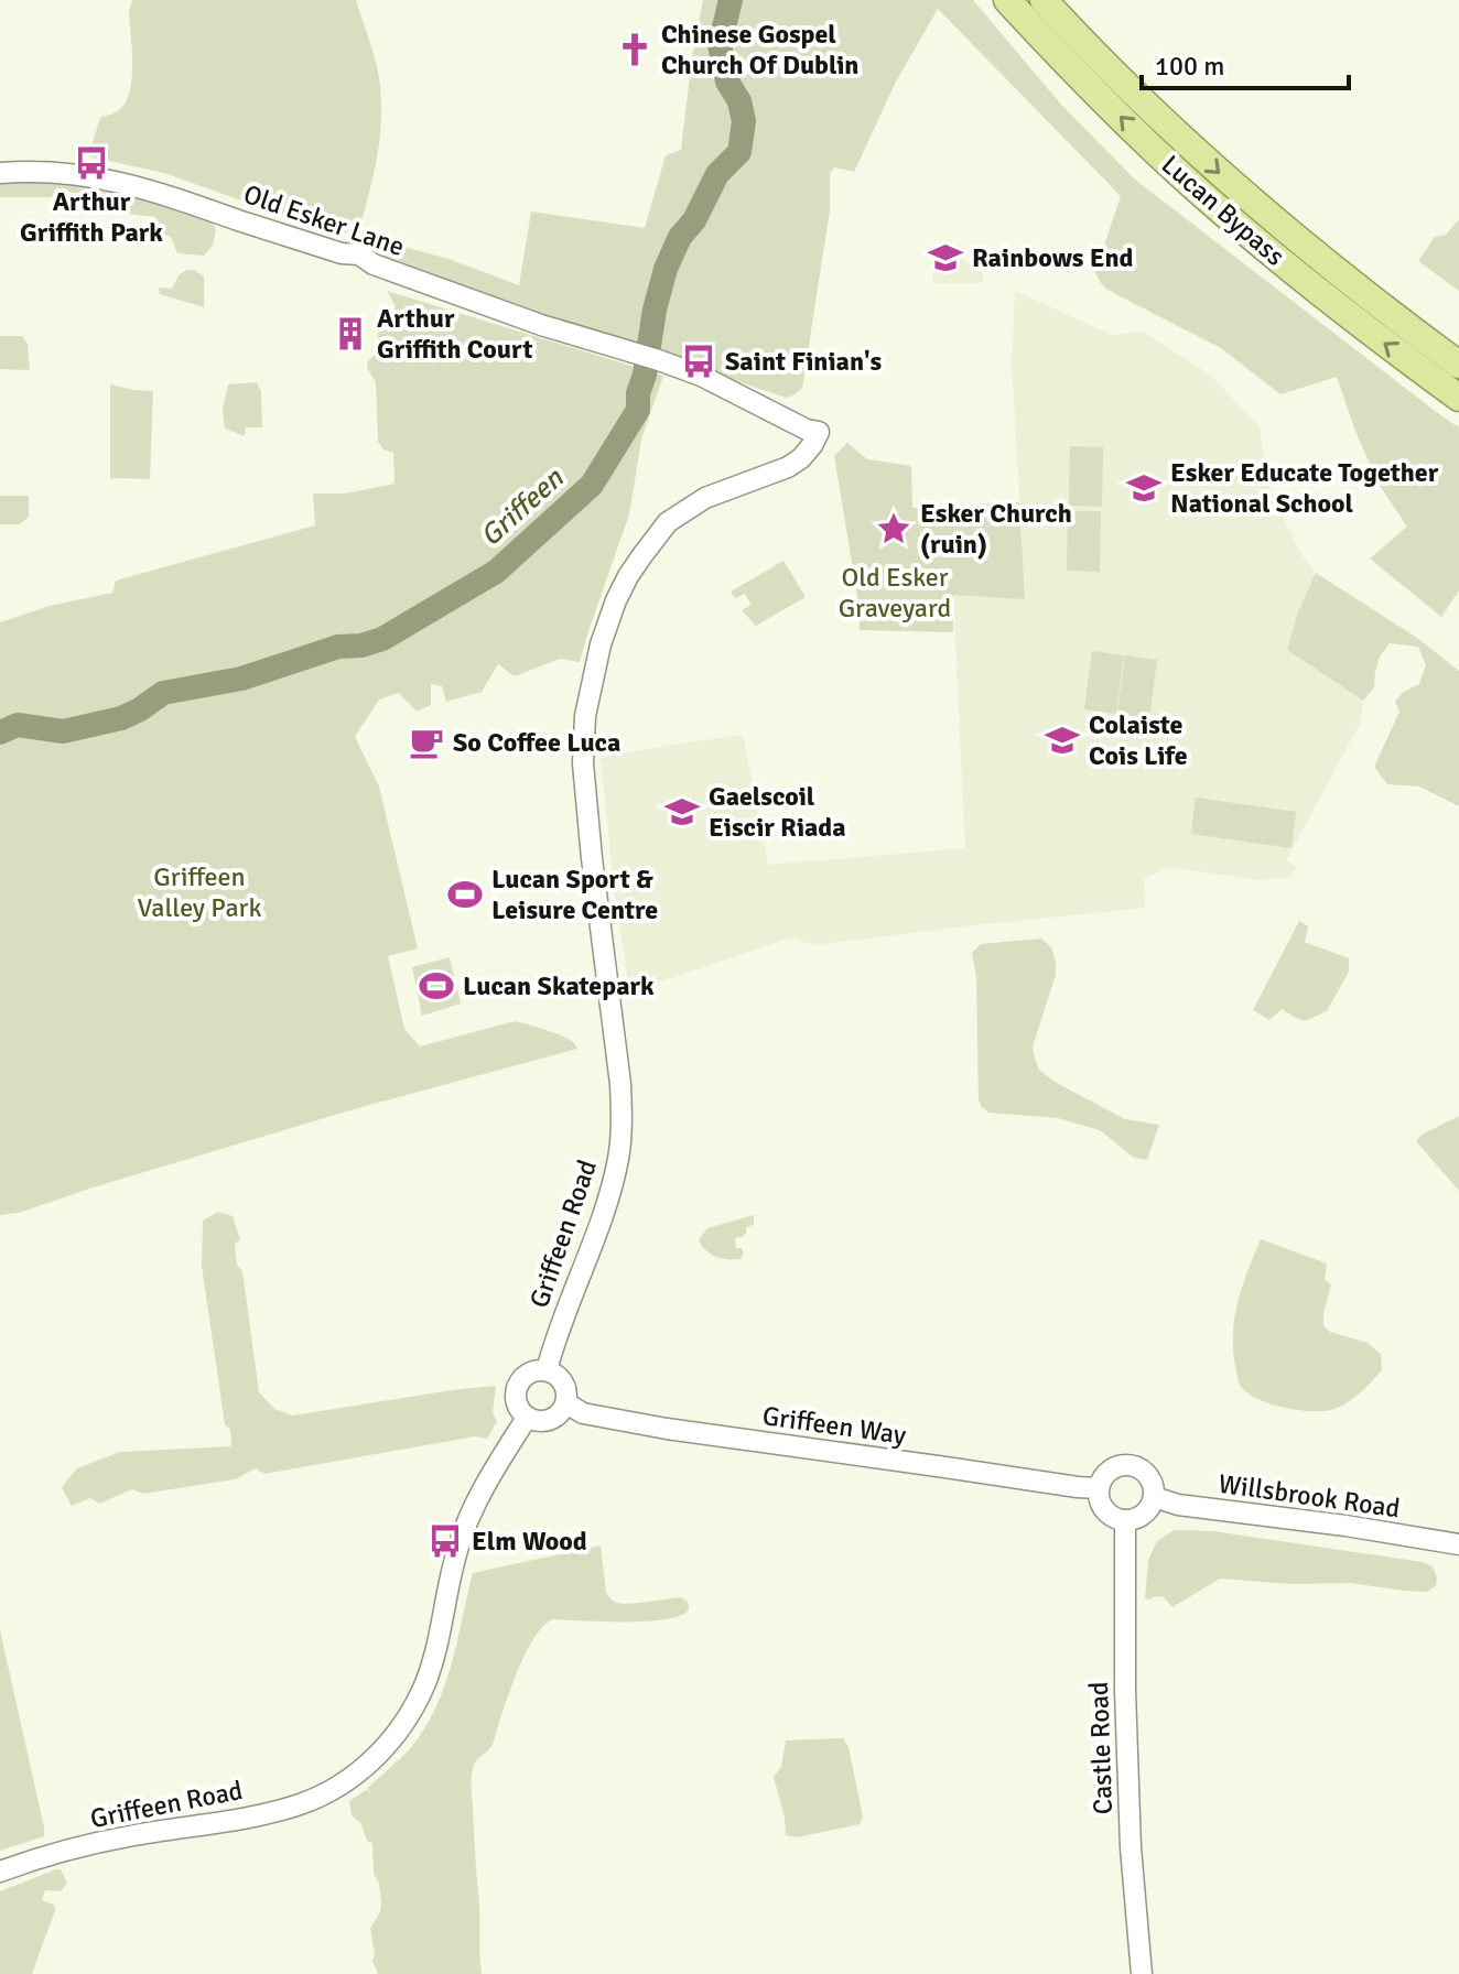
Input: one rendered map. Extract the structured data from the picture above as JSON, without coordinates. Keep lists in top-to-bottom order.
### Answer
{
  "streets": {
    "highway": ["Lucan Bypass"],
    "street": [
      "Old Esker Lane",
      "Griffeen Road",
      "Griffeen Way",
      "Willsbrook Road",
      "Castle Road"
    ]
  },
  "crossings": [
    ["Old Esker Lane", "Griffeen Road"],
    ["Griffeen Road", "Griffeen Way"],
    ["Griffeen Way", "Willsbrook Road"],
    ["Griffeen Way", "Castle Road"],
    ["Willsbrook Road", "Castle Road"]
  ],
  "water": ["Griffeen"],
  "parks": ["Old Esker Graveyard", "Griffeen Valley Park"],
  "places": {
    "church": ["Chinese Gospel Church Of Dublin"],
    "bus stop": ["Arthur Griffith Park", "Saint Finian's", "Elm Wood"],
    "school or university": [
      "Rainbows End",
      "Esker Educate Together National School",
      "Colaiste Cois Life",
      "Gaelscoil Eiscir Riada"
    ],
    "building": ["Arthur Griffith Court"],
    "place": ["Esker Church (ruin)"],
    "cafe": ["So Coffee Luca"],
    "sports": ["Lucan Sport & Leisure Centre", "Lucan Skatepark"]
  },
  "scale_bar": "100 m"
}
